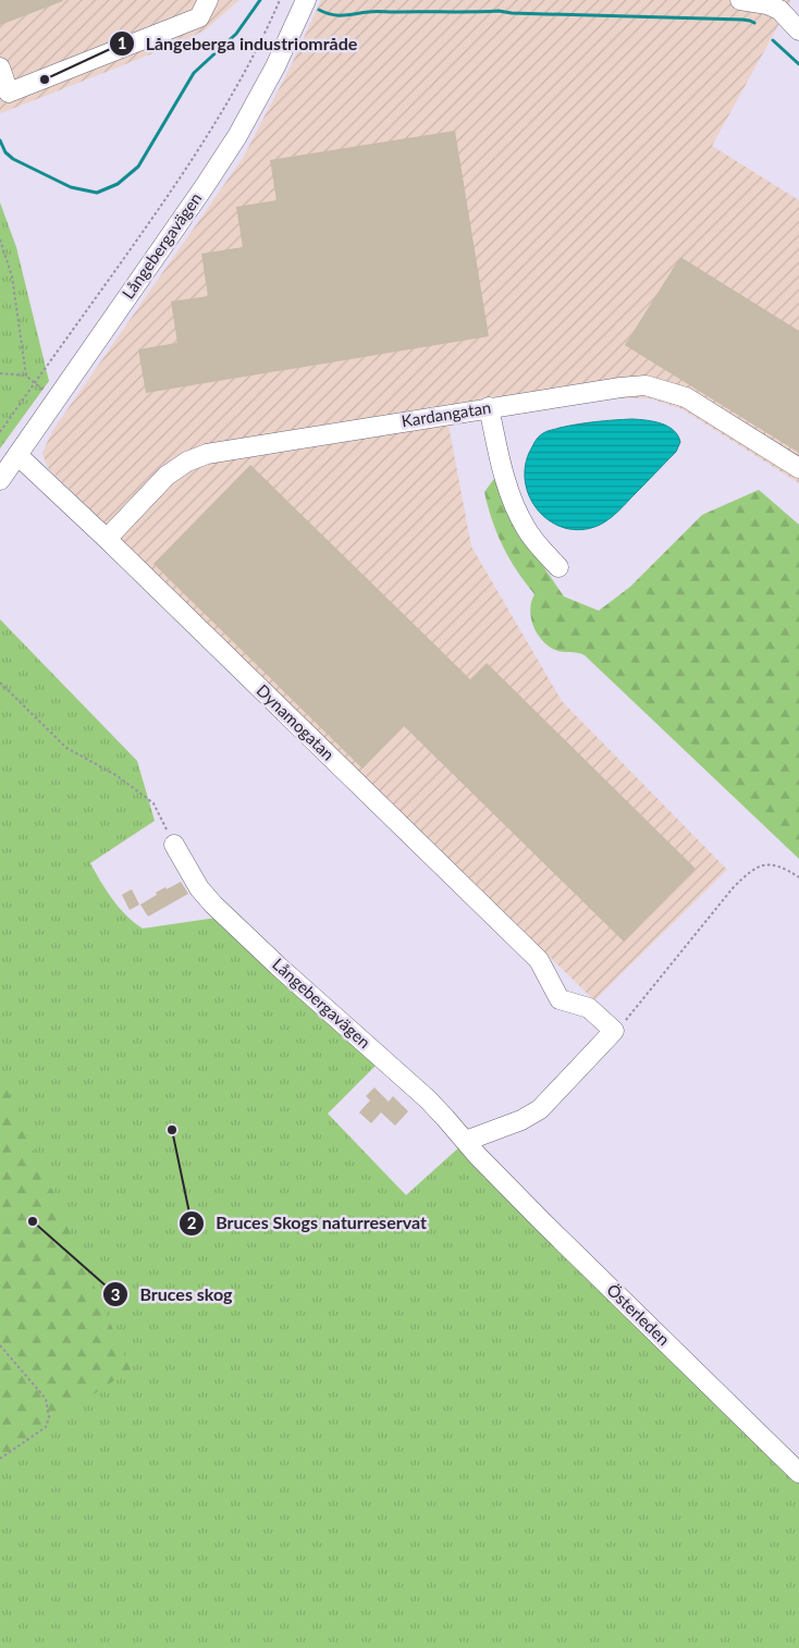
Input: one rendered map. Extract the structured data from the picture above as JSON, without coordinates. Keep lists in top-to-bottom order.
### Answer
{
  "streets": {
    "street": [
      "Långebergavägen",
      "Kardangatan",
      "Dynamogatan",
      "Österleden"
    ]
  },
  "crossings": [
    ["Långebergavägen", "Dynamogatan"],
    ["Långebergavägen", "Österleden"],
    ["Kardangatan", "Dynamogatan"]
  ],
  "places": ["Långeberga industriområde", "Bruces Skogs naturreservat", "Bruces skog"]
}
